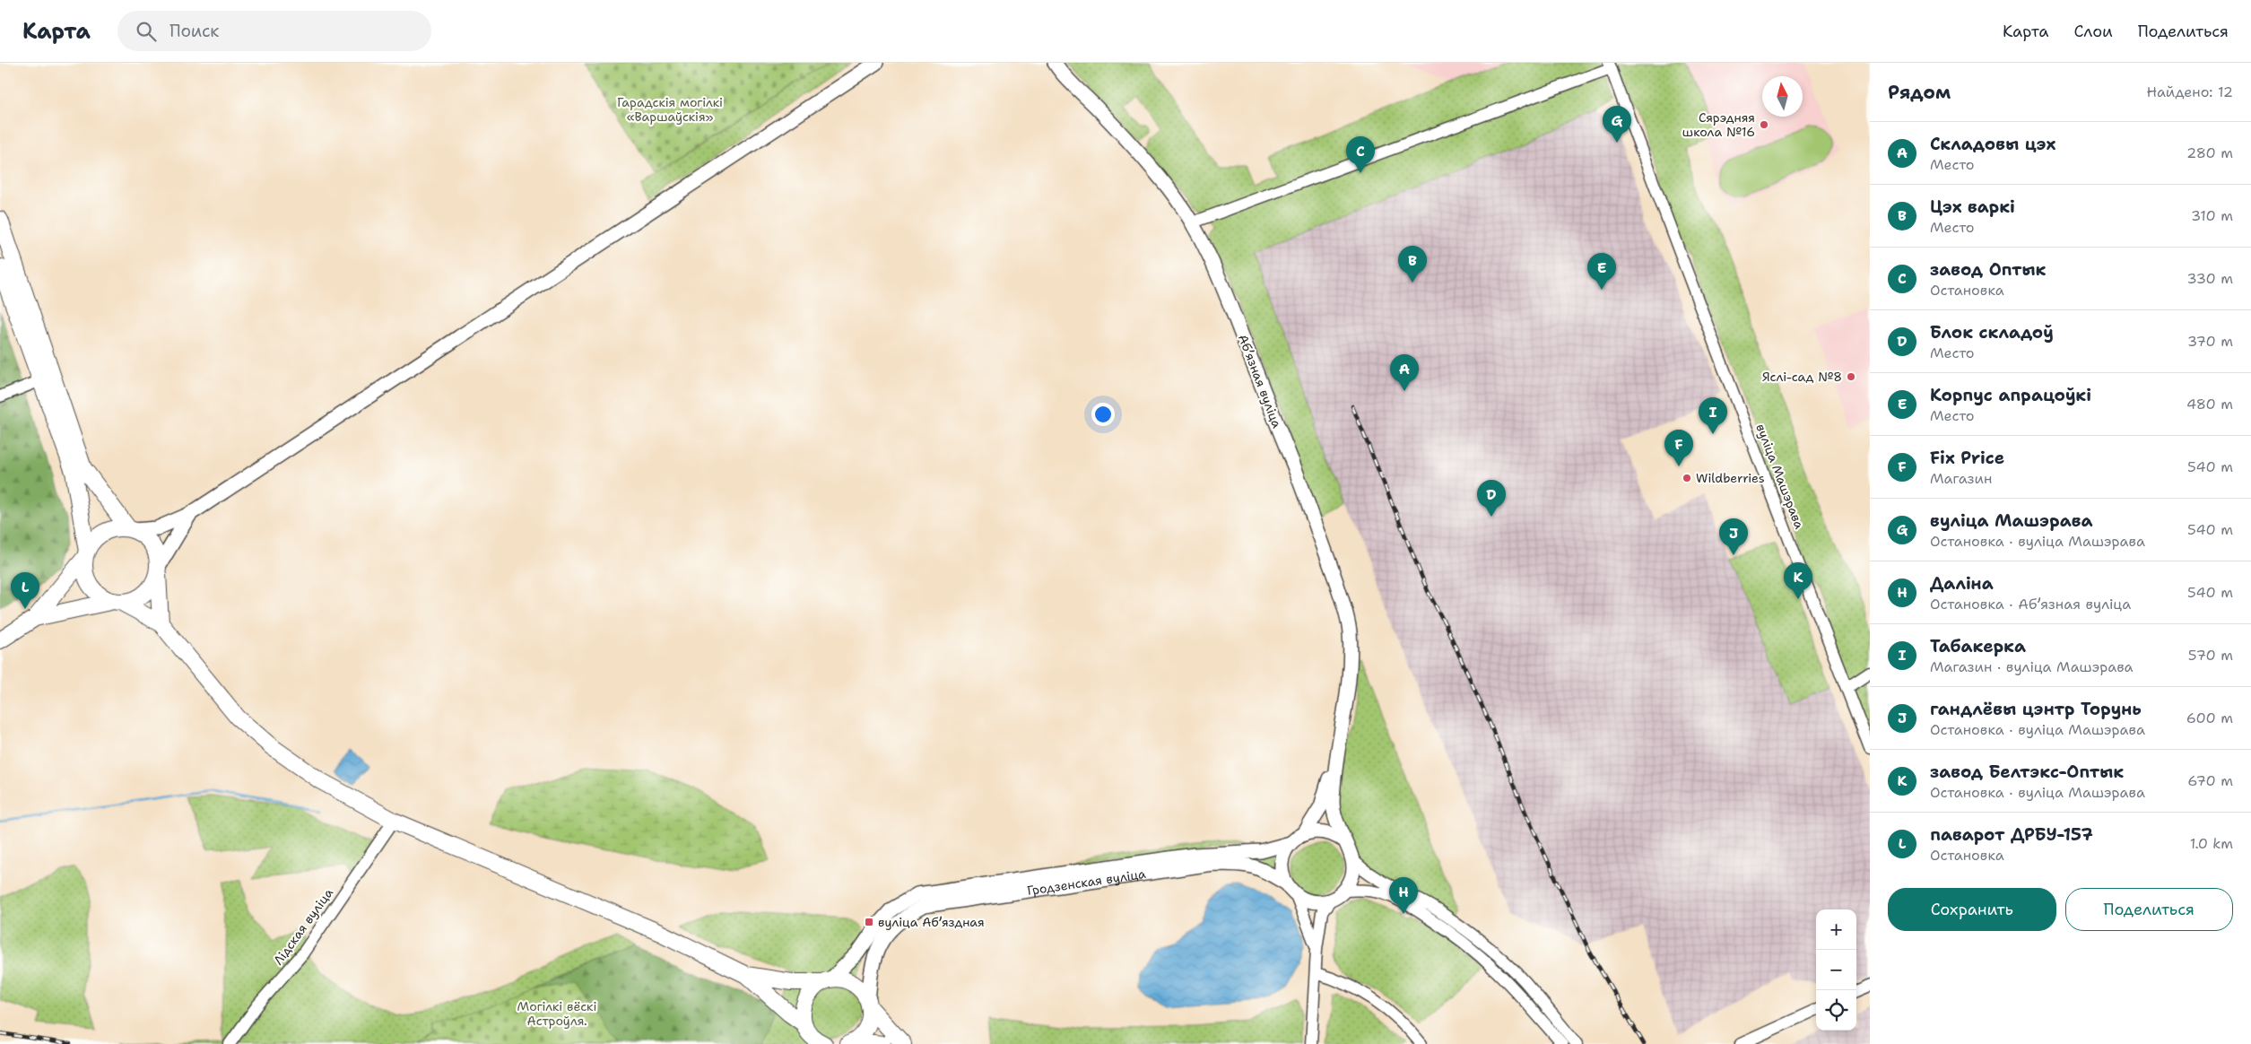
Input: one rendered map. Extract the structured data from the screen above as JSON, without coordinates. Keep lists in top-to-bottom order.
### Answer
{
  "streets": {
    "main road": ["Абʼязная вуліца", "Гродзенская вуліца"],
    "street": ["вуліца Машэрава", "Лідская вуліца"]
  },
  "crossings": [
    ["Абʼязная вуліца", "Гродзенская вуліца"]
  ],
  "parks": ["Гарадскія могілкі «Варшаўскія»", "Могілкі вёскі Астроўля."],
  "places": {
    "other": ["Сярэдняя школа №16", "Яслі-сад №8", "Wildberries"],
    "transit": ["вуліца Абʼяздная"]
  },
  "north": "top",
  "page": {
    "header": "Карта",
    "search": "Поиск",
    "nav": ["Карта", "Слои", "Поделиться"],
    "heading": ["Рядом", "Найдено: 12"],
    "pins": [
      "G",
      "C",
      "B",
      "E",
      "A",
      "I",
      "F",
      "D",
      "J",
      "K",
      "L",
      "H"
    ],
    "list": [
      {
        "mark": "A",
        "name": "Складовы цэх",
        "note": "Место",
        "value": "280 m"
      },
      {
        "mark": "B",
        "name": "Цэх варкі",
        "note": "Место",
        "value": "310 m"
      },
      {
        "mark": "C",
        "name": "завод Оптык",
        "note": "Остановка",
        "value": "330 m"
      },
      {
        "mark": "D",
        "name": "Блок складоў",
        "note": "Место",
        "value": "370 m"
      },
      {
        "mark": "E",
        "name": "Корпус апрацоўкі",
        "note": "Место",
        "value": "480 m"
      },
      {
        "mark": "F",
        "name": "Fix Price",
        "note": "Магазин",
        "value": "540 m"
      },
      {
        "mark": "G",
        "name": "вуліца Машэрава",
        "note": "Остановка · вуліца Машэрава",
        "value": "540 m"
      },
      {
        "mark": "H",
        "name": "Даліна",
        "note": "Остановка · Абʼязная вуліца",
        "value": "540 m"
      },
      {
        "mark": "I",
        "name": "Табакерка",
        "note": "Магазин · вуліца Машэрава",
        "value": "570 m"
      },
      {
        "mark": "J",
        "name": "гандлёвы цэнтр Торунь",
        "note": "Остановка · вуліца Машэрава",
        "value": "600 m"
      },
      {
        "mark": "K",
        "name": "завод Белтэкс-Оптык",
        "note": "Остановка · вуліца Машэрава",
        "value": "670 m"
      },
      {
        "mark": "L",
        "name": "паварот ДРБУ-157",
        "note": "Остановка",
        "value": "1.0 km"
      }
    ],
    "buttons": ["Сохранить", "Поделиться"],
    "map_buttons": ["+", "−"]
  }
}
